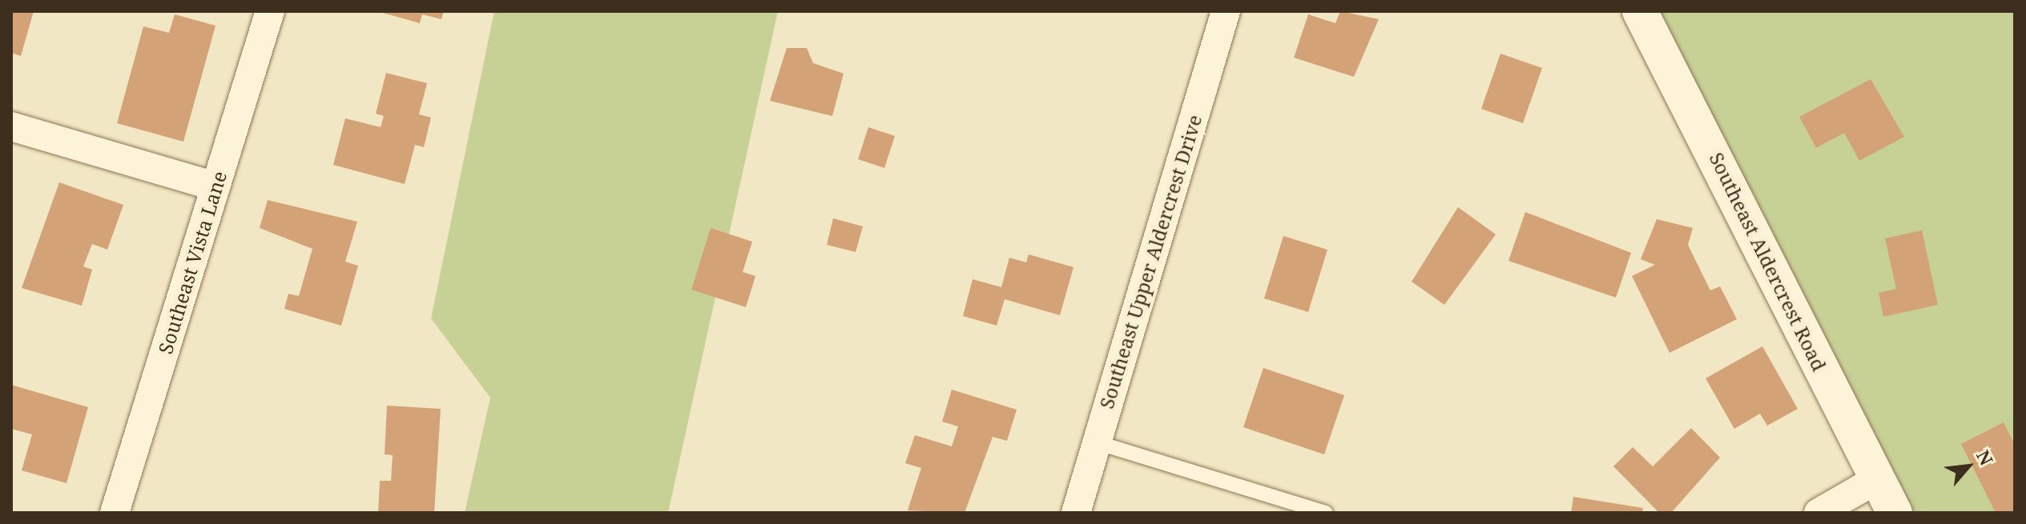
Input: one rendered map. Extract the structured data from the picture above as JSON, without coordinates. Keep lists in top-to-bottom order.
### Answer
{
  "streets": {
    "street": ["Southeast Upper Aldercrest Drive", "Southeast Aldercrest Road", "Southeast Vista Lane"]
  },
  "north": "top right"
}
